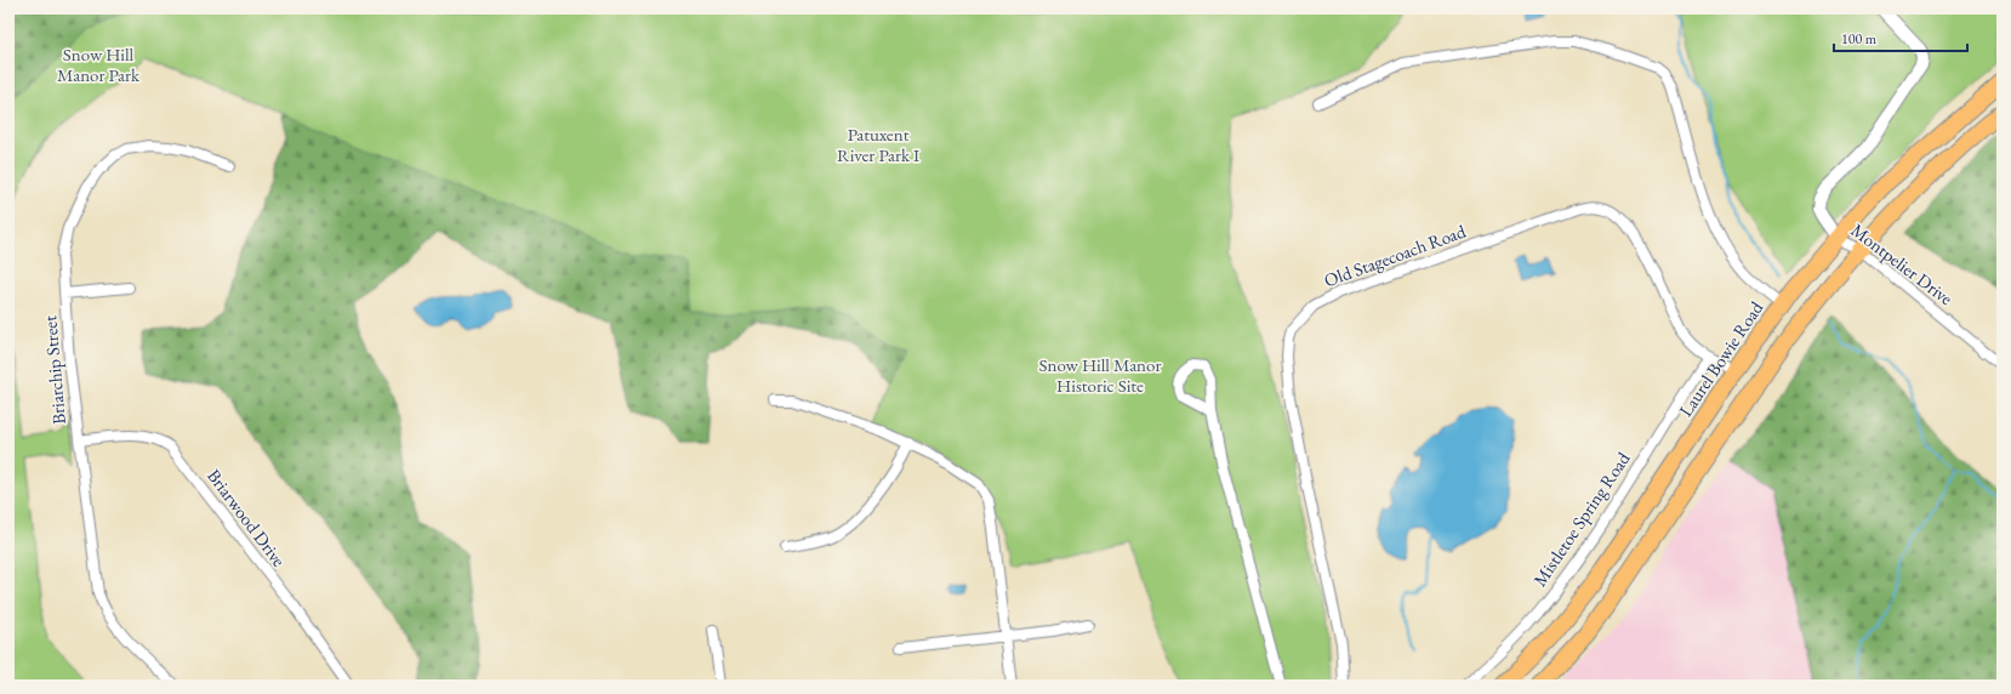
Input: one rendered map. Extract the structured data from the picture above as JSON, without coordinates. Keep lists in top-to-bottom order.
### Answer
{
  "streets": {
    "main road": ["Laurel Bowie Road"],
    "street": [
      "Old Stagecoach Road",
      "Montpelier Drive",
      "Briarchip Street",
      "Briarwood Drive",
      "Mistletoe Spring Road"
    ]
  },
  "crossings": [
    ["Old Stagecoach Road", "Laurel Bowie Road"],
    ["Old Stagecoach Road", "Mistletoe Spring Road"],
    ["Montpelier Drive", "Laurel Bowie Road"],
    ["Briarchip Street", "Briarwood Drive"]
  ],
  "parks": ["Snow Hill Manor Park", "Patuxent River Park I", "Snow Hill Manor Historic Site"],
  "scale_bar": "100 m"
}
